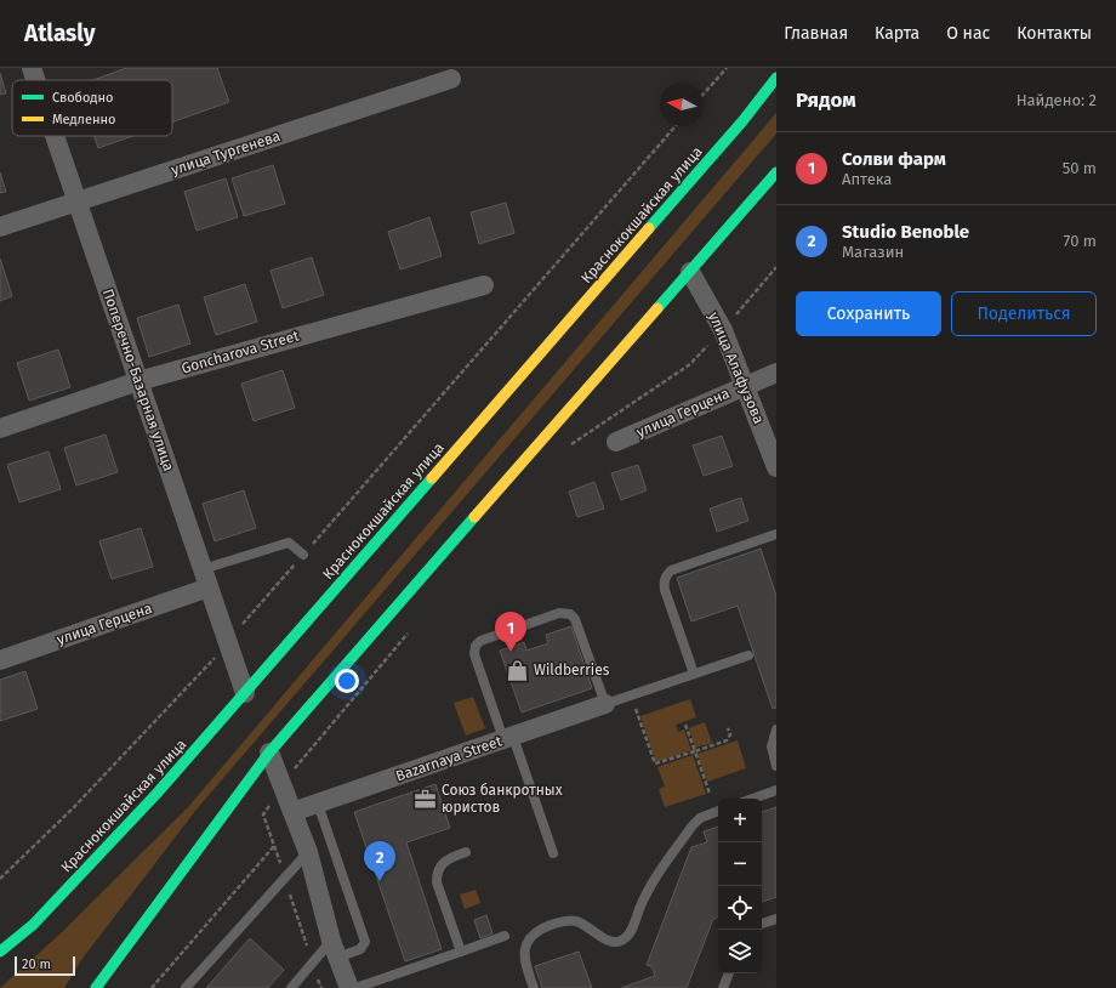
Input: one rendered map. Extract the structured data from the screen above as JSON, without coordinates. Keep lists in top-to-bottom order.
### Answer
{
  "streets": {
    "main road": ["Краснококшайская улица"],
    "street": [
      "улица Тургенева",
      "Goncharova Street",
      "улица Алафузова",
      "Поперечно-Базарная улица",
      "улица Герцена",
      "Bazarnaya Street"
    ]
  },
  "crossings": [
    ["улица Тургенева", "Поперечно-Базарная улица"],
    ["Краснококшайская улица", "Поперечно-Базарная улица"],
    ["Goncharova Street", "Поперечно-Базарная улица"],
    ["улица Алафузова", "улица Герцена"],
    ["Поперечно-Базарная улица", "улица Герцена"]
  ],
  "places": {
    "shop": ["Wildberries"],
    "office": ["Союз банкротных юристов"]
  },
  "legend": ["Свободно", "Медленно"],
  "scale_bar": "20 m",
  "north": "left",
  "page": {
    "header": "Atlasly",
    "nav": [
      "Главная",
      "Карта",
      "О нас",
      "Контакты"
    ],
    "heading": ["Рядом", "Найдено: 2"],
    "list": [
      {
        "mark": "1",
        "name": "Солви фарм",
        "note": "Аптека",
        "value": "50 m"
      },
      {
        "mark": "2",
        "name": "Studio Benoble",
        "note": "Магазин",
        "value": "70 m"
      }
    ],
    "buttons": ["Сохранить", "Поделиться"],
    "pins": ["1", "2"],
    "map_buttons": ["+", "−"],
    "scale": "20 m"
  }
}
